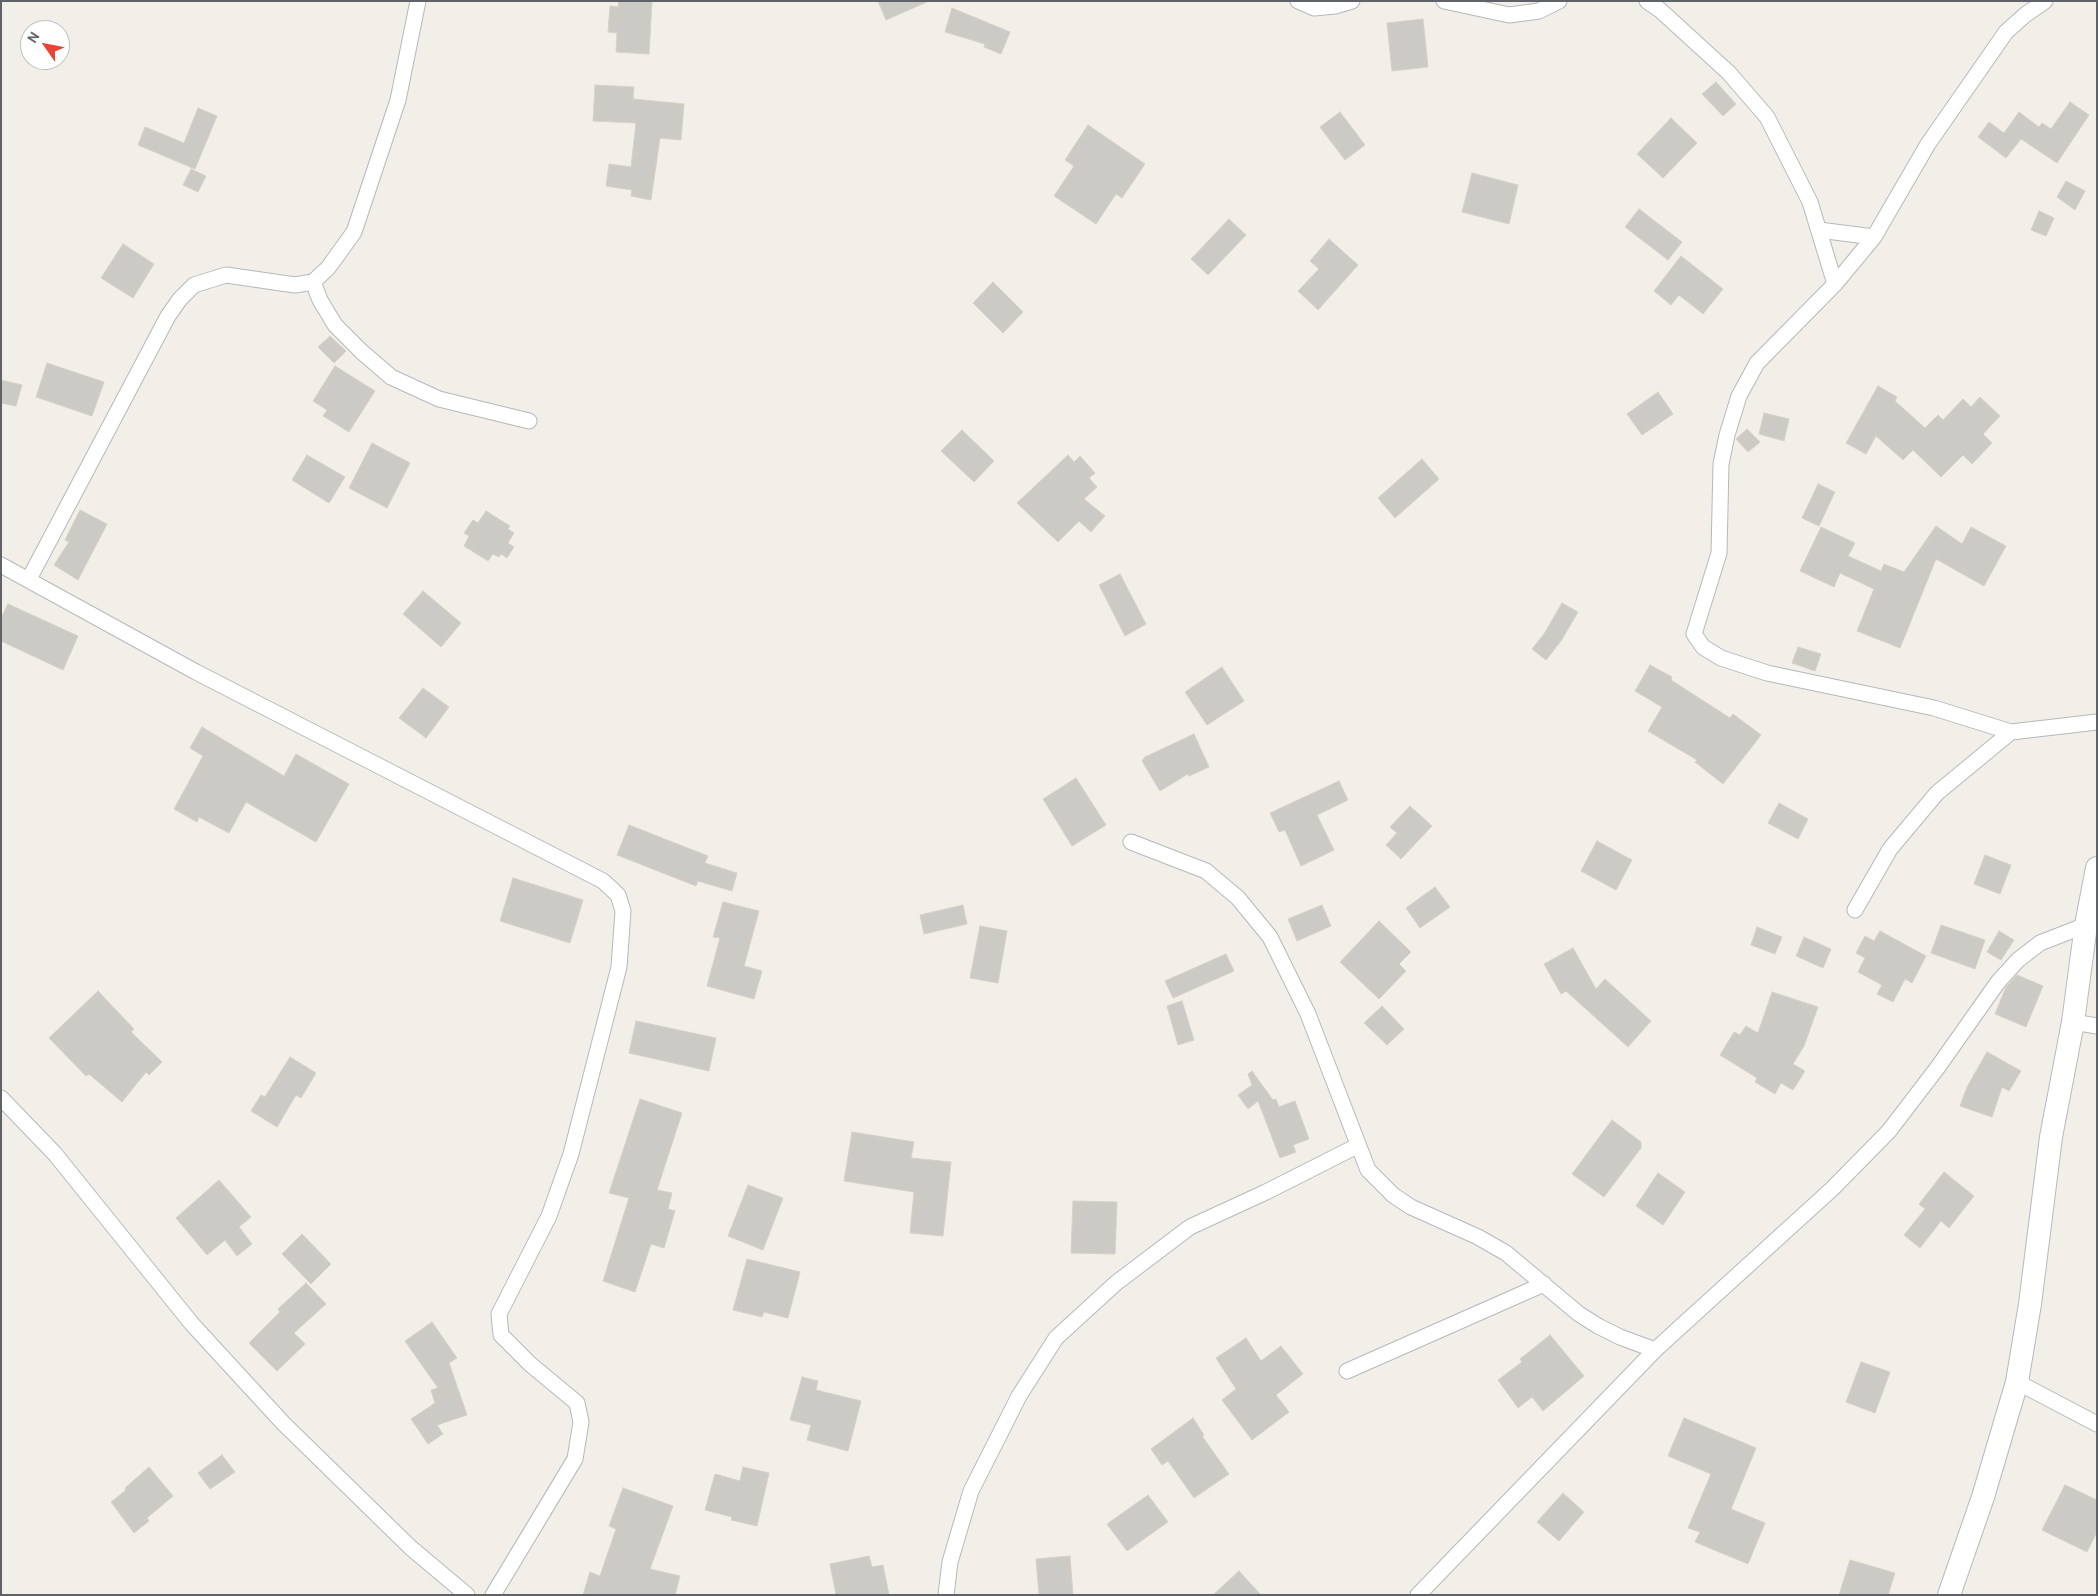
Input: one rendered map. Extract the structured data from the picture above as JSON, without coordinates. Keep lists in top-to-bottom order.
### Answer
{
  "north": "top left"
}
